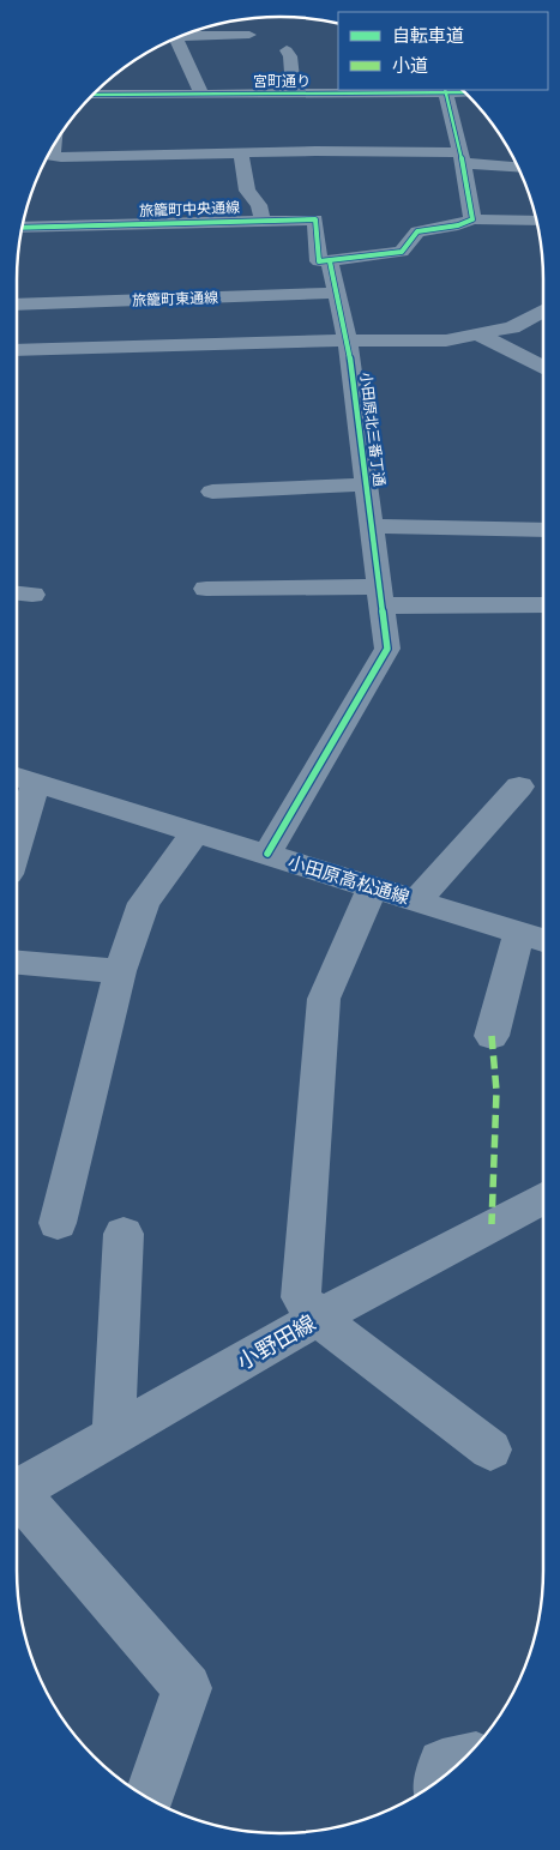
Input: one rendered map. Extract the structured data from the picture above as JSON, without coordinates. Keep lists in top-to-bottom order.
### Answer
{
  "streets": {
    "street": [
      "宮町通り",
      "旅籠町中央通線",
      "旅籠町東通線",
      "小田原北三番丁通",
      "小田原高松通線",
      "小野田線"
    ]
  },
  "crossings": [
    ["旅籠町中央通線", "小田原北三番丁通"],
    ["旅籠町東通線", "小田原北三番丁通"],
    ["小田原北三番丁通", "小田原高松通線"]
  ],
  "legend": ["自転車道", "小道"]
}
